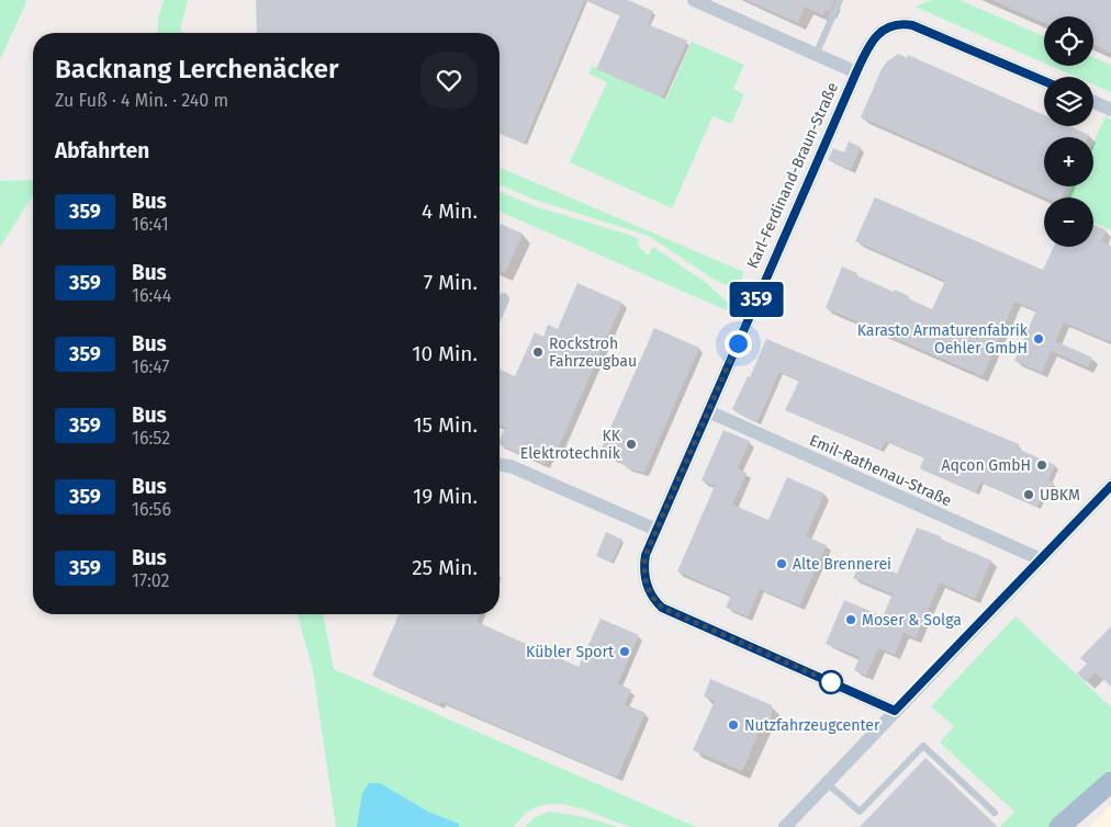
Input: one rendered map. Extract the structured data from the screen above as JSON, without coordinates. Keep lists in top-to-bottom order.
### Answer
{
  "streets": {
    "street": ["Karl-Ferdinand-Braun-Straße", "Emil-Rathenau-Straße"]
  },
  "crossings": [
    ["Karl-Ferdinand-Braun-Straße", "Emil-Rathenau-Straße"]
  ],
  "places": [
    "Karasto Armaturenfabrik Oehler GmbH",
    "Rockstroh Fahrzeugbau",
    "KK Elektrotechnik",
    "Aqcon GmbH",
    "UBKM",
    "Alte Brennerei",
    "Moser & Solga",
    "Kübler Sport",
    "Nutzfahrzeugcenter"
  ],
  "lines": ["bus line 359"],
  "page": {
    "on_map": "359",
    "map_buttons": ["+", "−"],
    "heading": [
      ["Backnang Lerchenäcker", "Zu Fuß · 4 Min. · 240 m"],
      "Abfahrten"
    ],
    "list": [
      {
        "mark": "359",
        "name": "Bus",
        "note": "16:41",
        "value": "4 Min."
      },
      {
        "mark": "359",
        "name": "Bus",
        "note": "16:44",
        "value": "7 Min."
      },
      {
        "mark": "359",
        "name": "Bus",
        "note": "16:47",
        "value": "10 Min."
      },
      {
        "mark": "359",
        "name": "Bus",
        "note": "16:52",
        "value": "15 Min."
      },
      {
        "mark": "359",
        "name": "Bus",
        "note": "16:56",
        "value": "19 Min."
      },
      {
        "mark": "359",
        "name": "Bus",
        "note": "17:02",
        "value": "25 Min."
      }
    ]
  }
}
